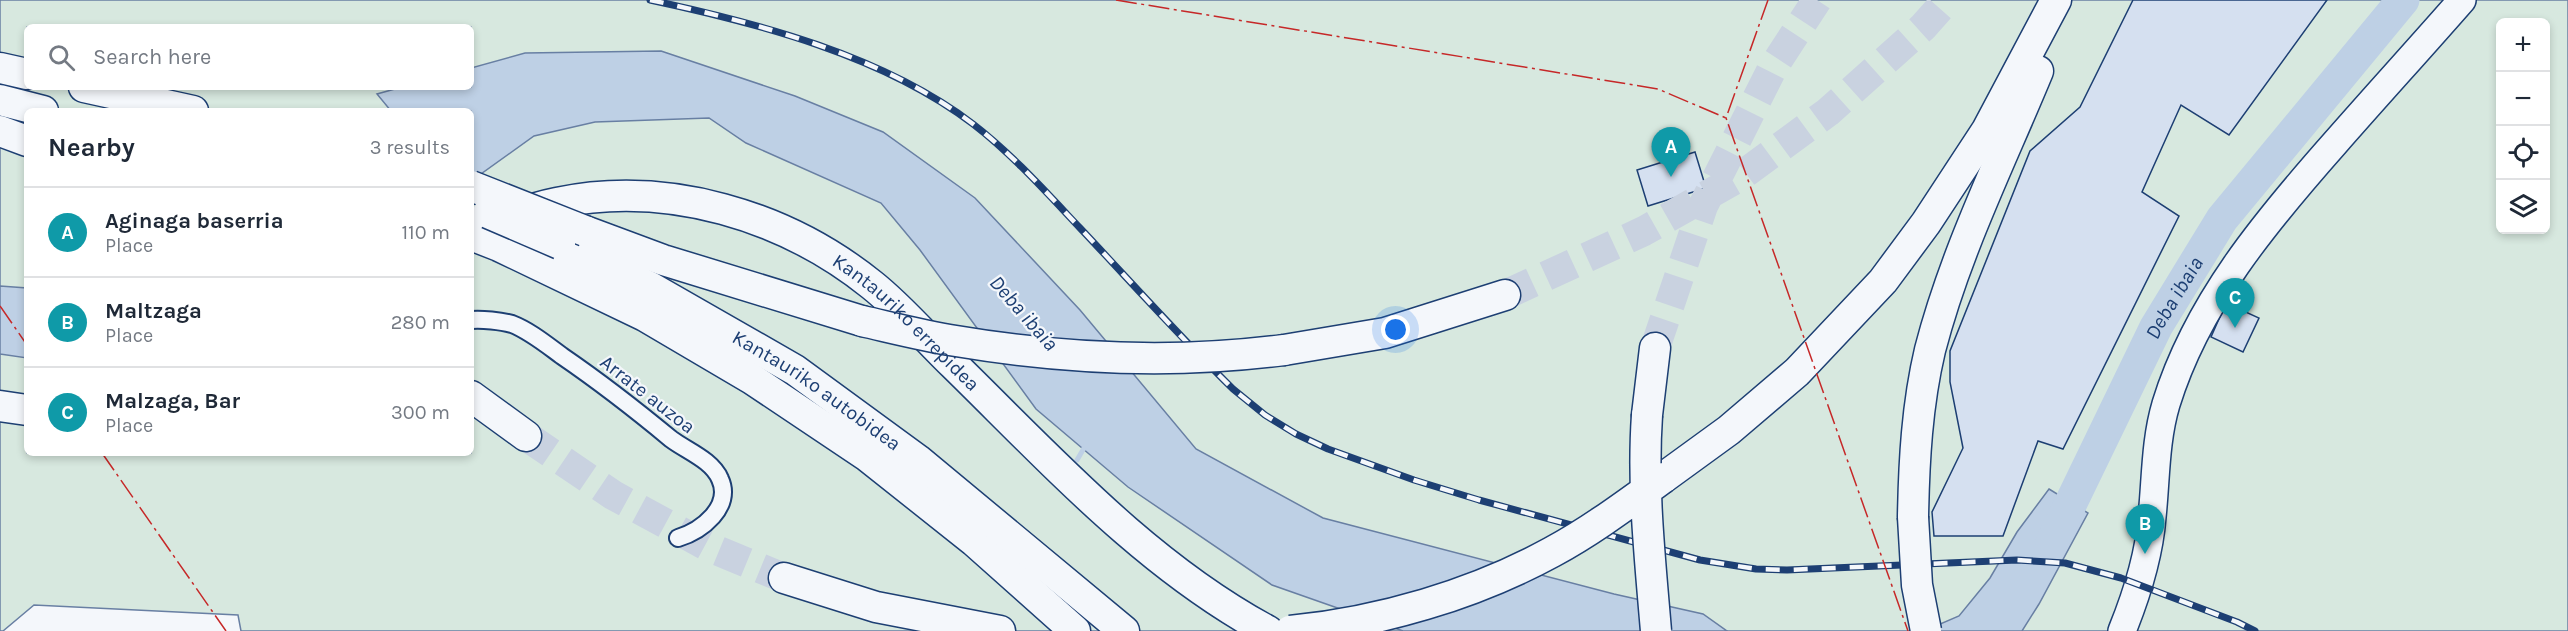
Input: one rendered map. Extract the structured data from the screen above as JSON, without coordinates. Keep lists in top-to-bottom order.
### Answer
{
  "streets": {
    "highway": ["Kantauriko errepidea", "Kantauriko autobidea"],
    "street": ["Arrate auzoa"]
  },
  "water": ["Deba ibaia"],
  "page": {
    "map_buttons": ["+", "−"],
    "search": "Search here",
    "heading": ["Nearby", "3 results"],
    "pins": ["A", "C", "B"],
    "list": [
      {
        "mark": "A",
        "name": "Aginaga baserria",
        "note": "Place",
        "value": "110 m"
      },
      {
        "mark": "B",
        "name": "Maltzaga",
        "note": "Place",
        "value": "280 m"
      },
      {
        "mark": "C",
        "name": "Malzaga, Bar",
        "note": "Place",
        "value": "300 m"
      }
    ]
  }
}
